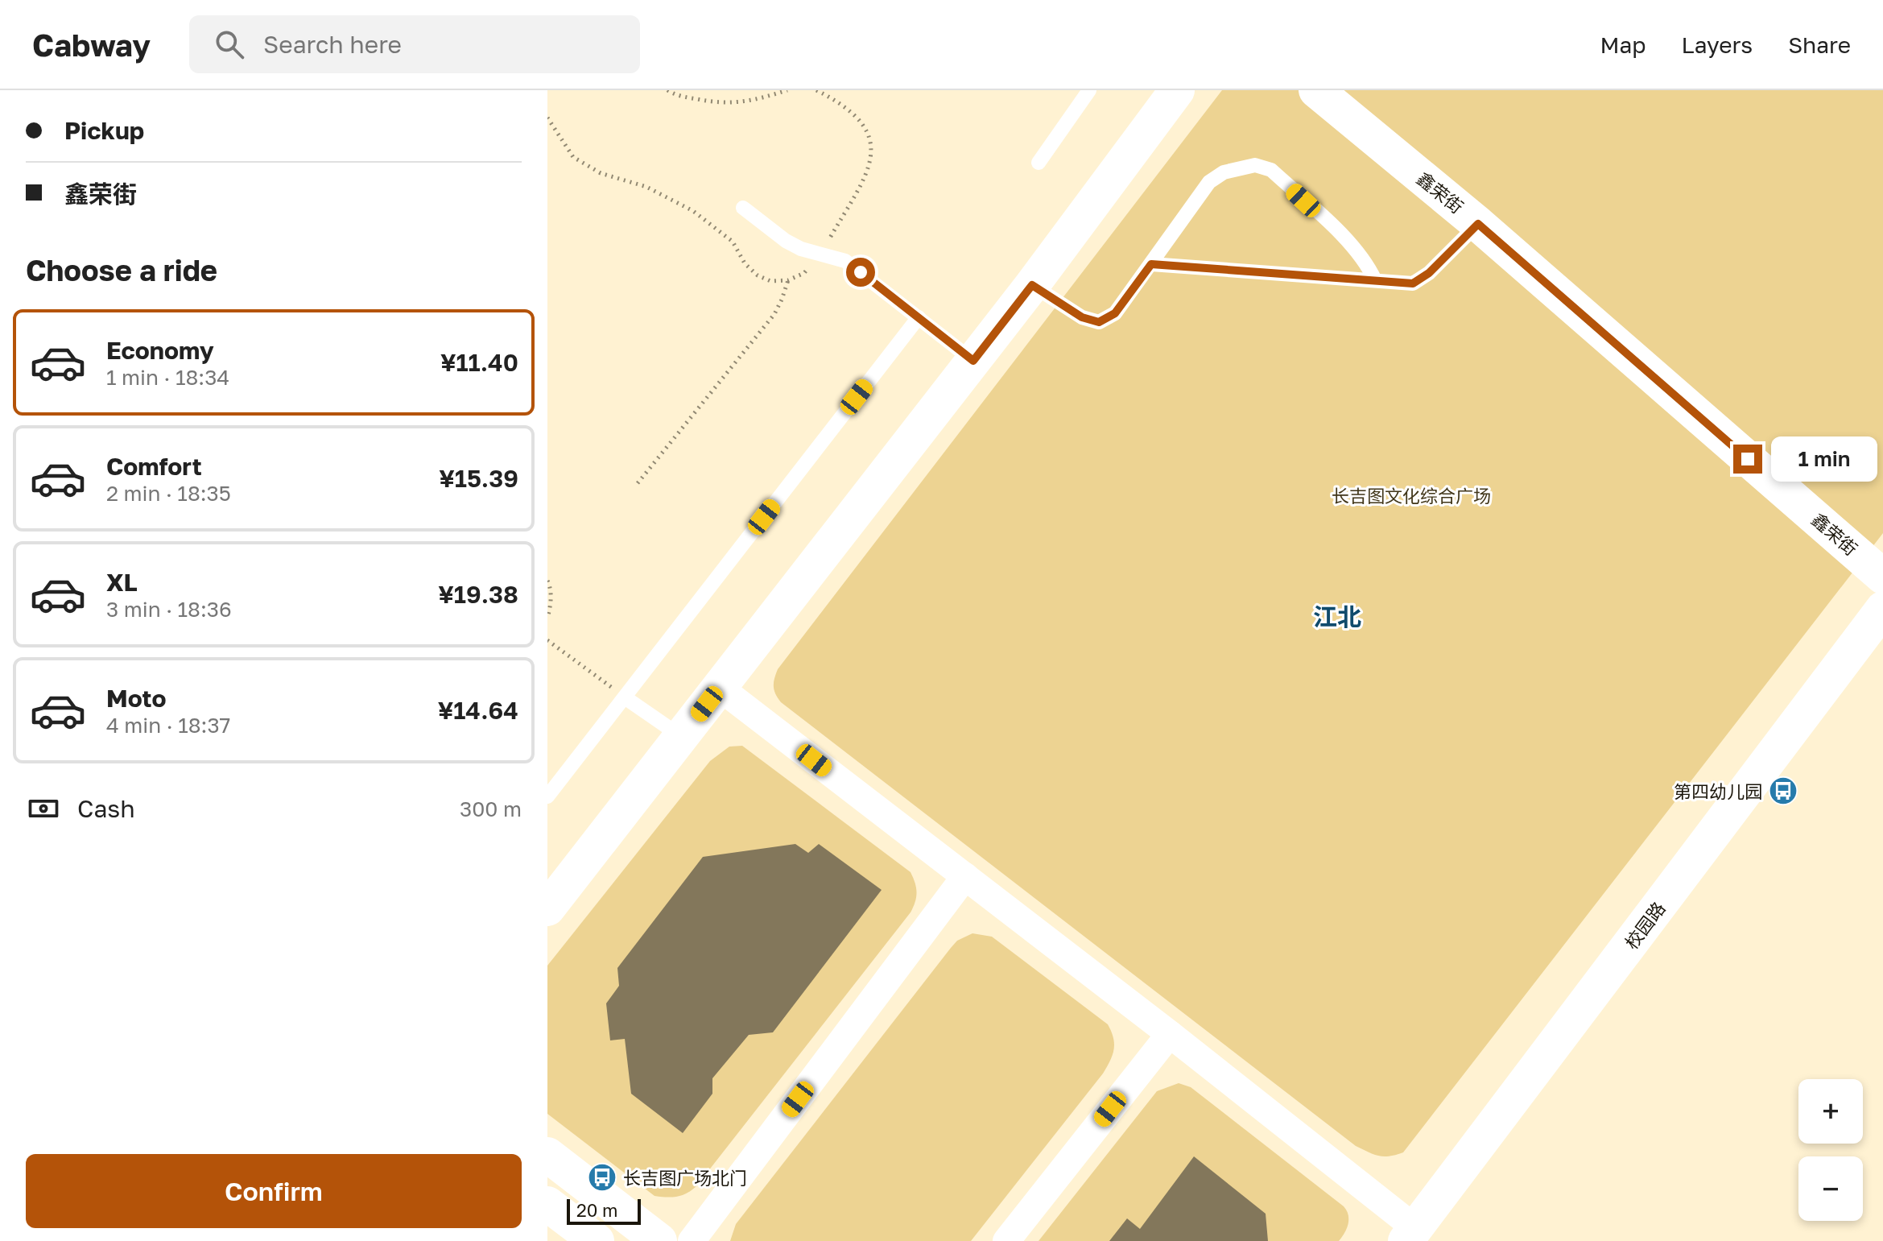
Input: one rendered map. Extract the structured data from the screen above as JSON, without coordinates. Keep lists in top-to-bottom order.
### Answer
{
  "streets": {
    "street": ["鑫荣街", "校园路"]
  },
  "districts": ["江北"],
  "parks": ["长吉图文化综合广场"],
  "places": {
    "bus stop": ["第四幼儿园", "长吉图广场北门"]
  },
  "scale_bar": "20 m",
  "page": {
    "header": "Cabway",
    "search": "Search here",
    "nav": ["Map", "Layers", "Share"],
    "banner": ["Pickup", "鑫荣街"],
    "heading": "Choose a ride",
    "list": [
      {
        "name": "Economy",
        "note": "1 min · 18:34",
        "value": "¥11.40"
      },
      {
        "name": "Comfort",
        "note": "2 min · 18:35",
        "value": "¥15.39"
      },
      {
        "name": "XL",
        "note": "3 min · 18:36",
        "value": "¥19.38"
      },
      {
        "name": "Moto",
        "note": "4 min · 18:37",
        "value": "¥14.64"
      }
    ],
    "bubble": "1 min",
    "pay": ["Cash", "300 m"],
    "map_buttons": ["+", "−"],
    "buttons": "Confirm",
    "scale": "20 m"
  }
}
